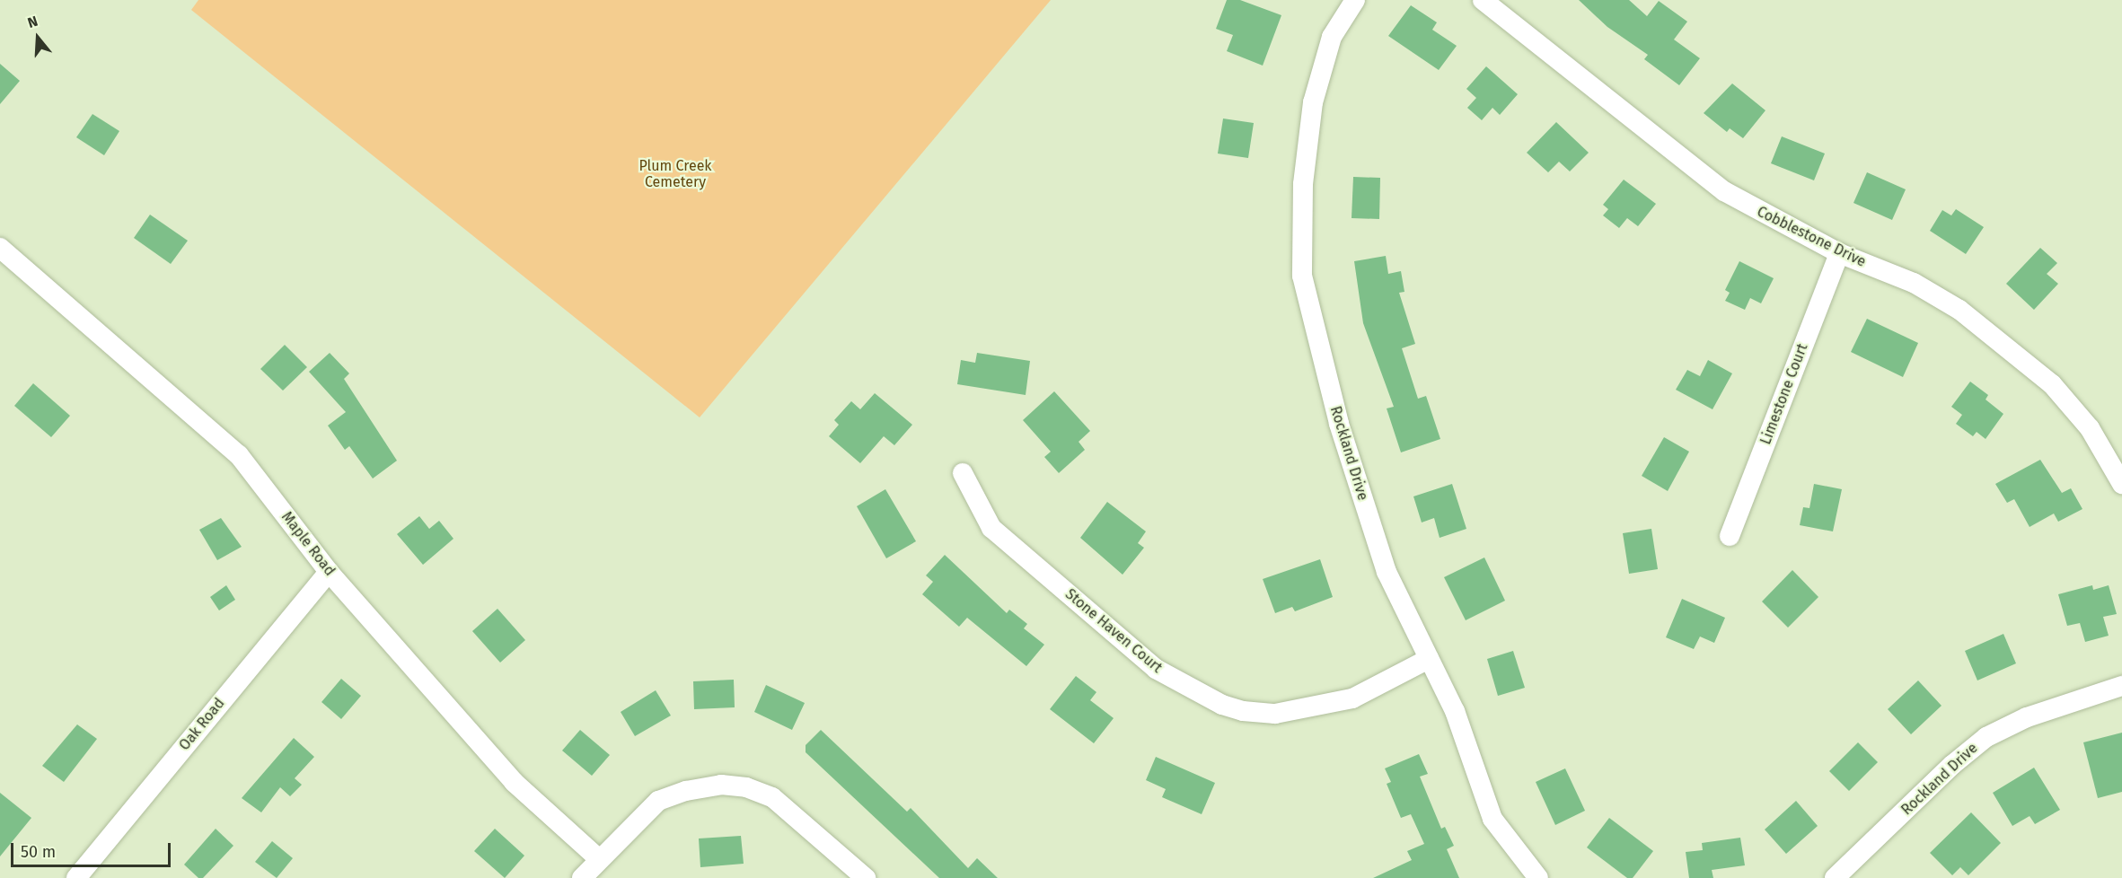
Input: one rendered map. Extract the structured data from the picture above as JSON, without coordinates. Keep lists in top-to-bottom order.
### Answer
{
  "streets": {
    "street": [
      "Cobblestone Drive",
      "Limestone Court",
      "Rockland Drive",
      "Maple Road",
      "Stone Haven Court",
      "Oak Road"
    ]
  },
  "crossings": [
    ["Cobblestone Drive", "Limestone Court"],
    ["Rockland Drive", "Stone Haven Court"],
    ["Maple Road", "Oak Road"]
  ],
  "parks": ["Plum Creek Cemetery"],
  "scale_bar": "50 m",
  "north": "top"
}
